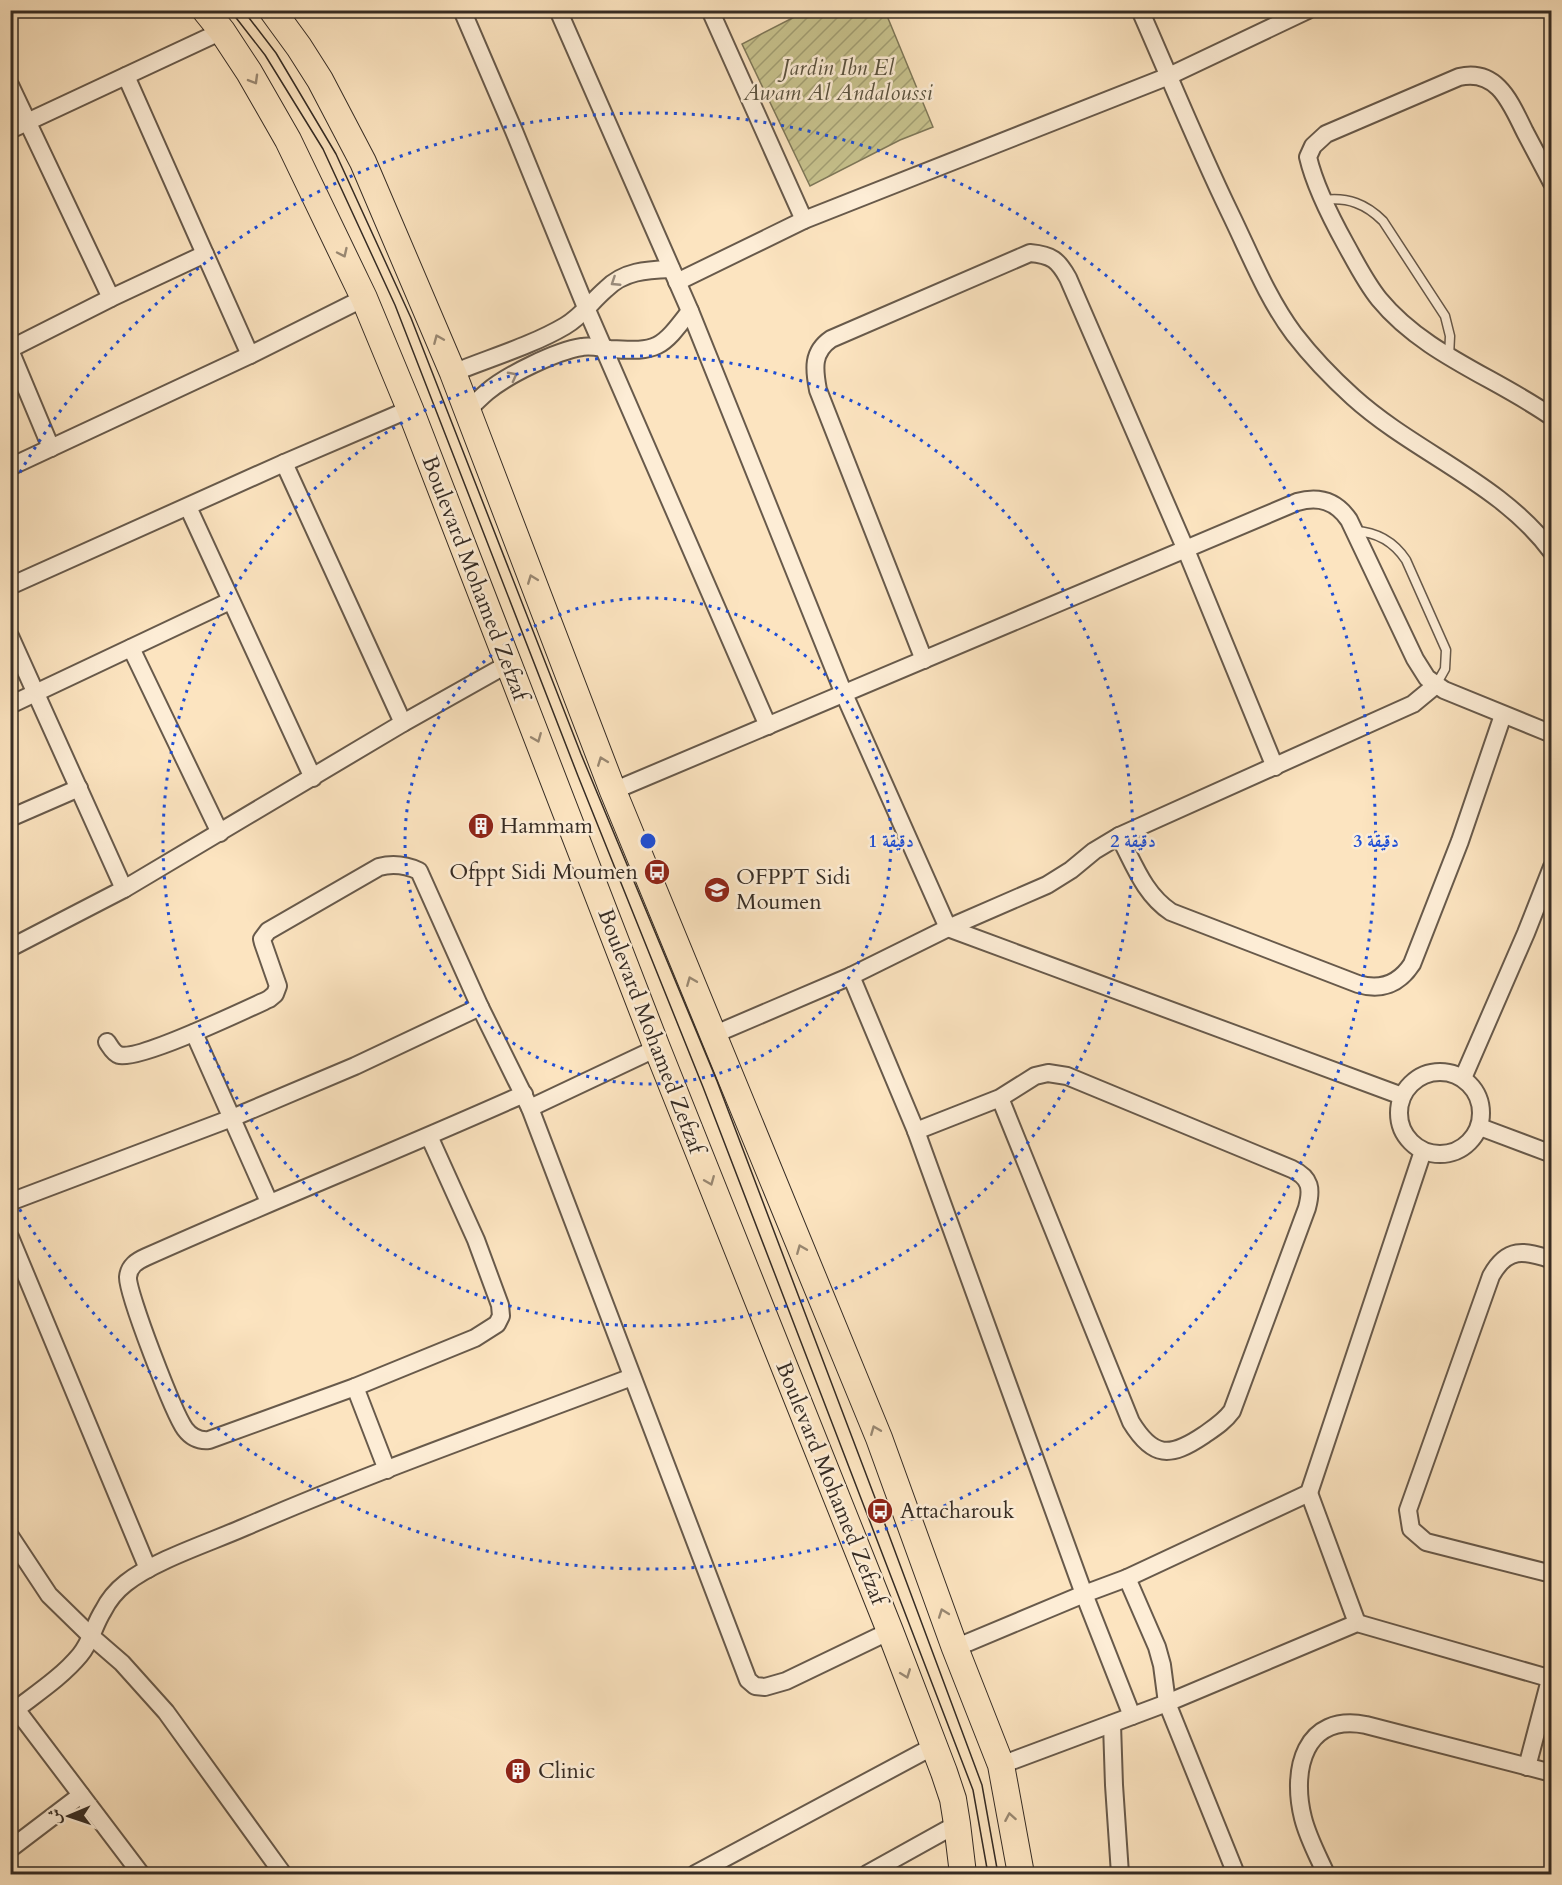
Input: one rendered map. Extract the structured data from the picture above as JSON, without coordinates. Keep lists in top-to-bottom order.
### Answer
{
  "streets": {
    "main road": ["Boulevard Mohamed Zefzaf"]
  },
  "parks": ["Jardin Ibn El Awam Al Andaloussi"],
  "places": {
    "building": ["Hammam", "Clinic"],
    "bus stop": ["Ofppt Sidi Moumen", "Attacharouk"],
    "school or university": ["OFPPT Sidi Moumen"]
  },
  "north": "left",
  "rings": ["1 دقيقة", "2 دقيقة", "3 دقيقة"]
}
